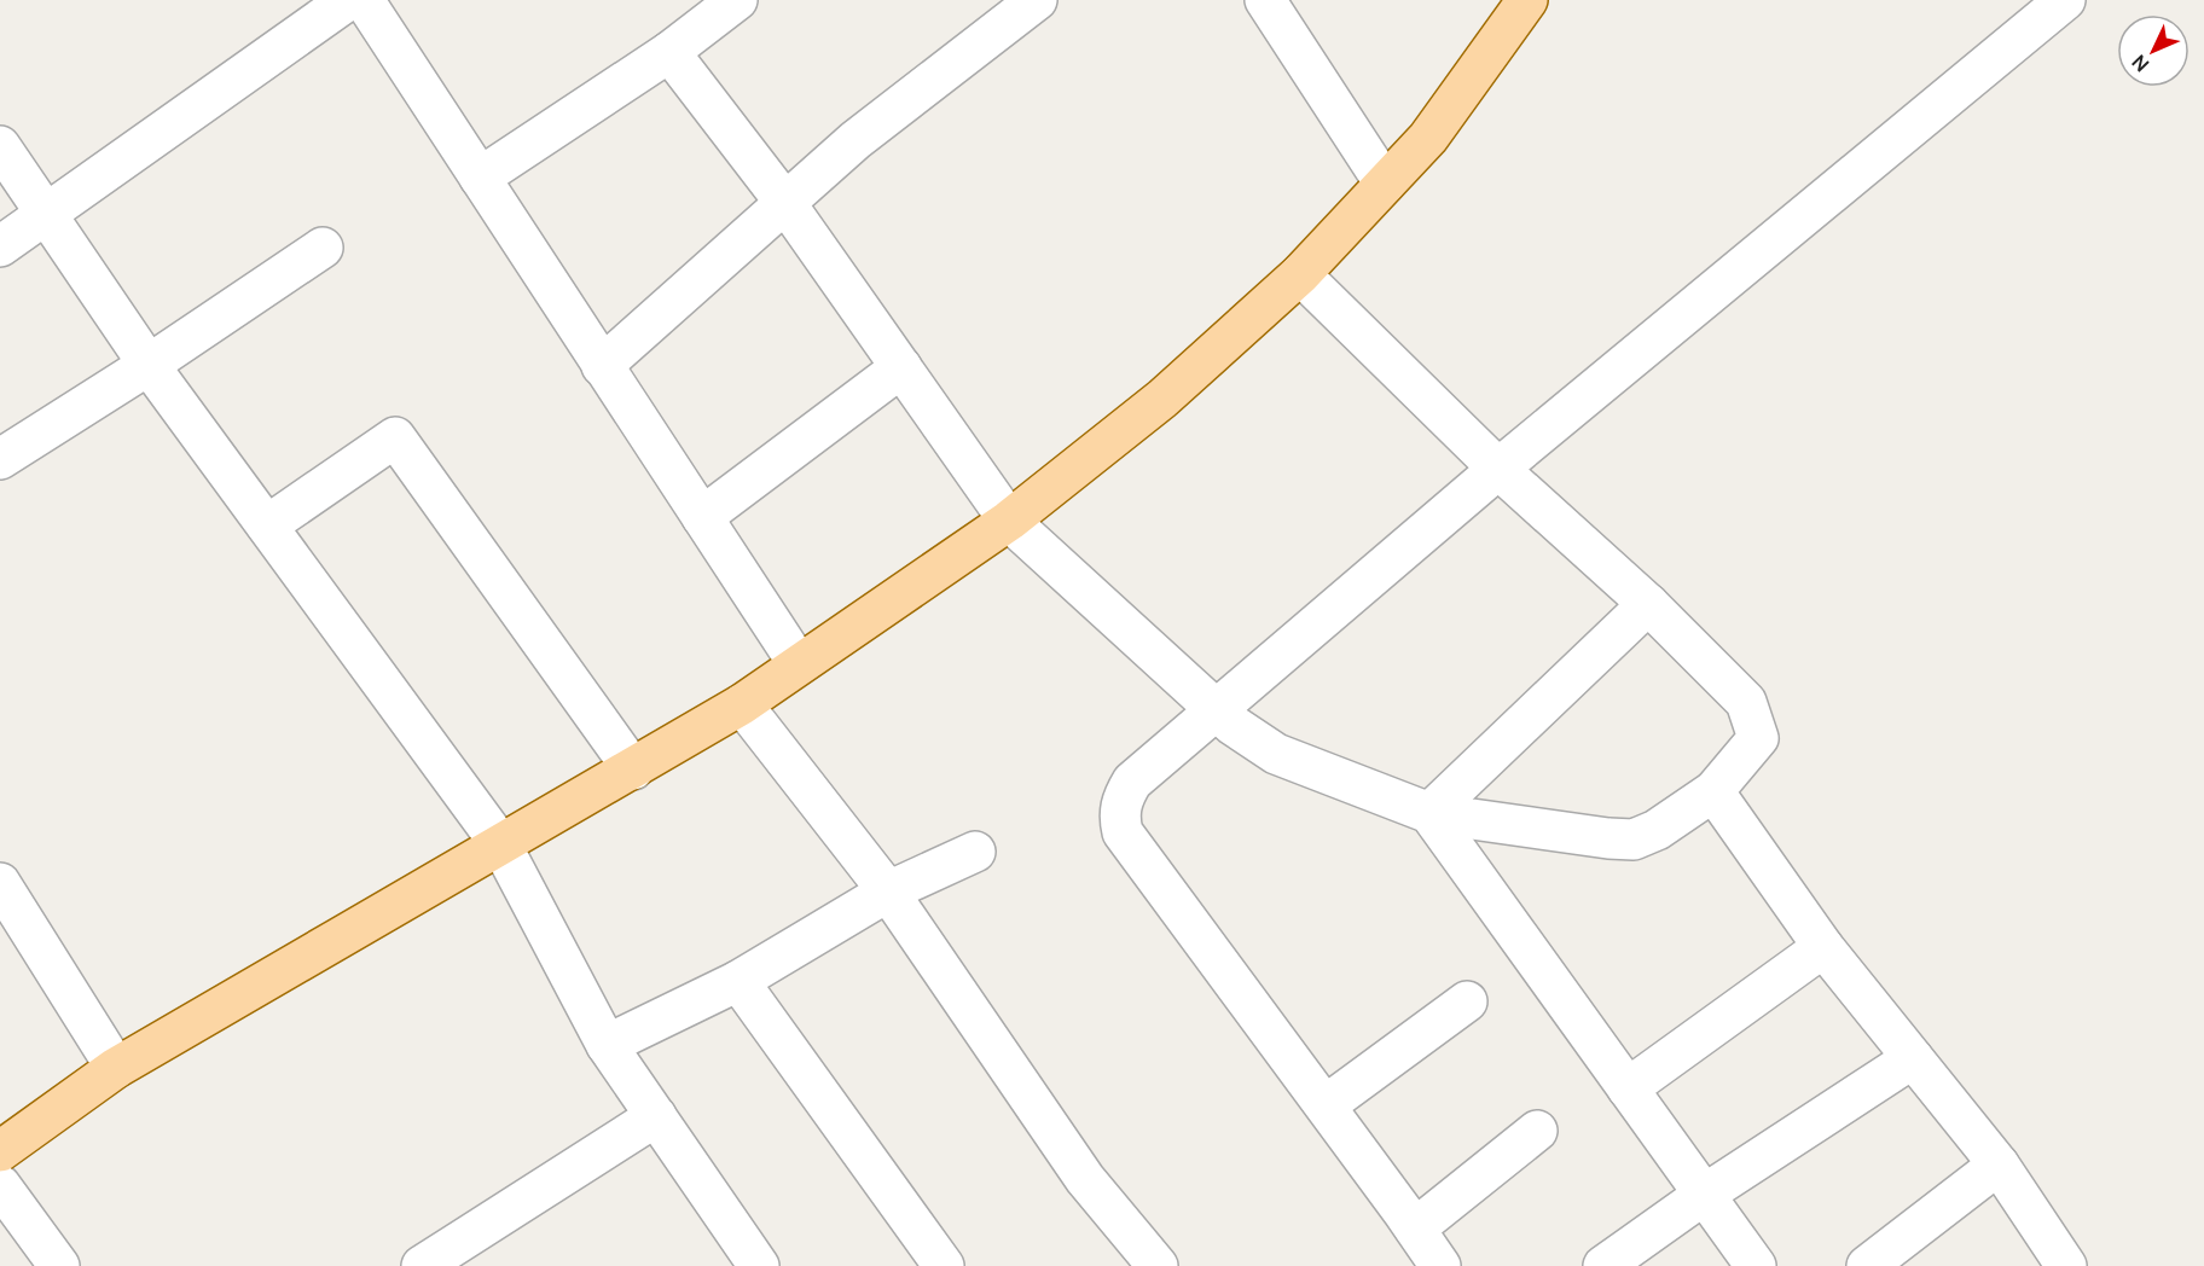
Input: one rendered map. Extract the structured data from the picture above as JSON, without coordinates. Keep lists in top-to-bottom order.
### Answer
{
  "north": "bottom left"
}
